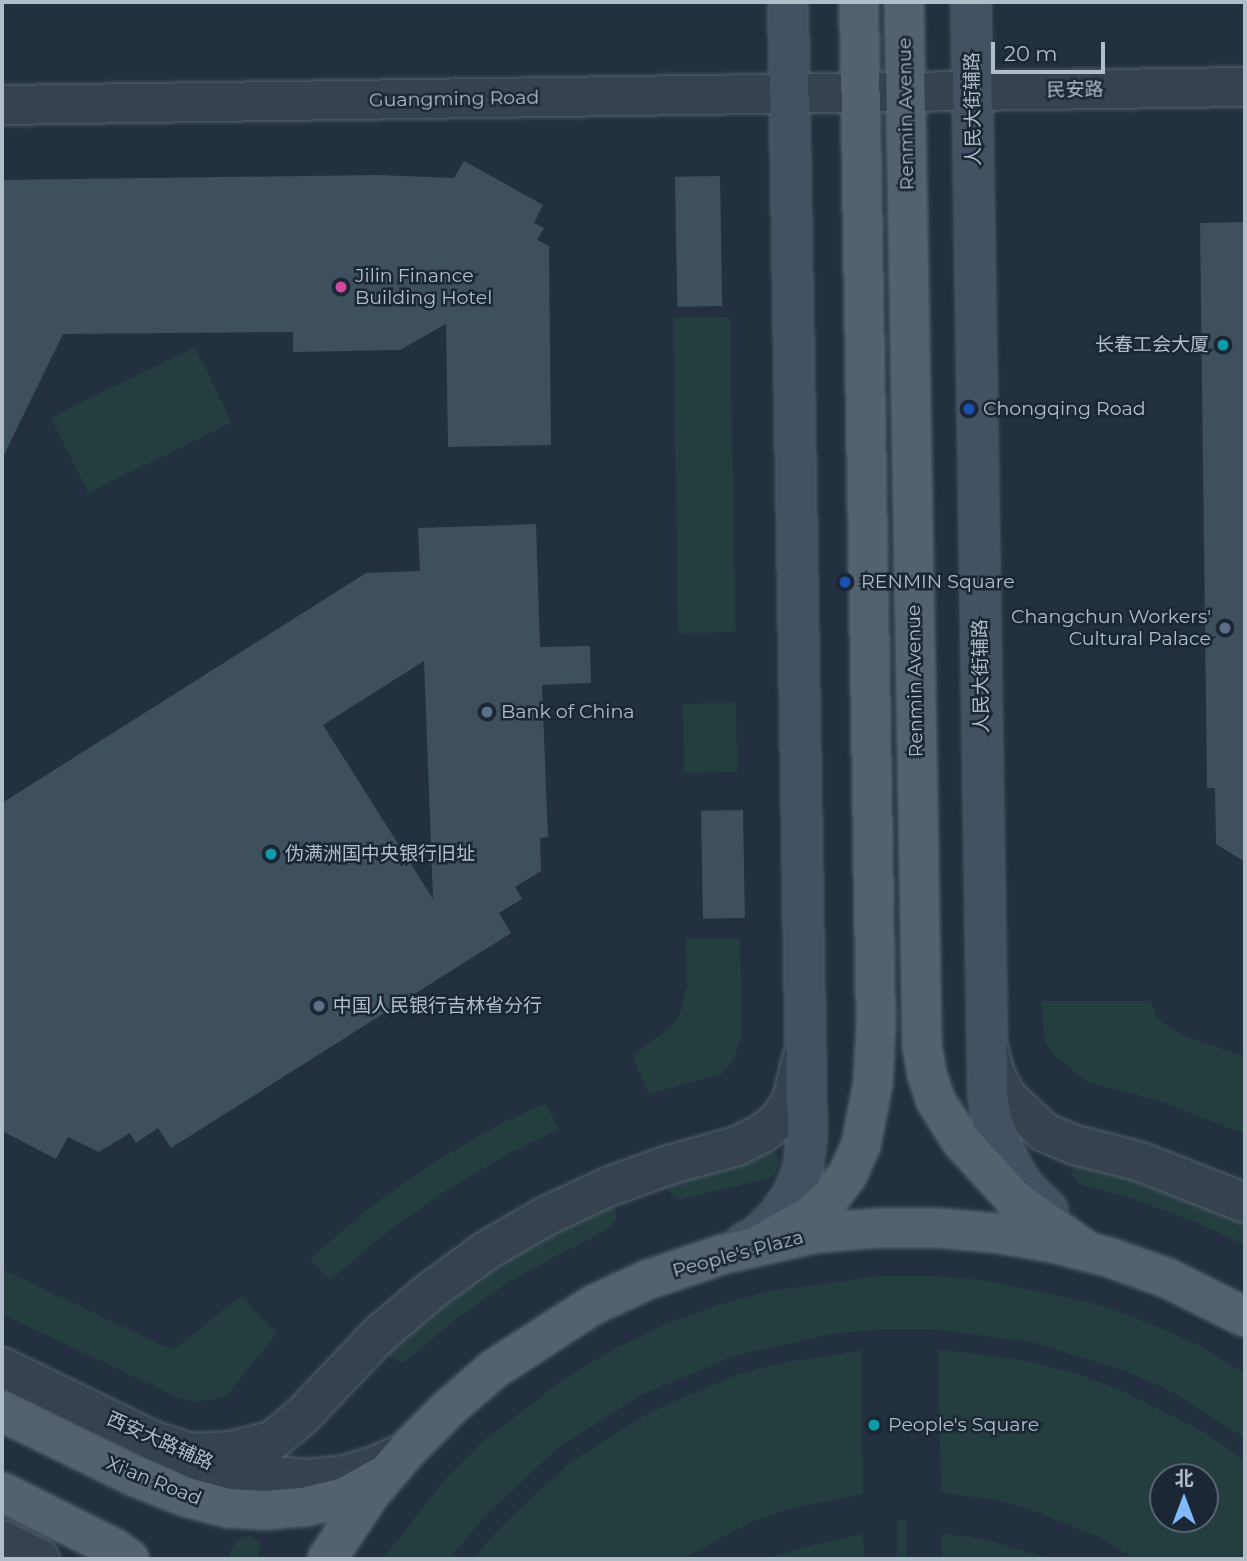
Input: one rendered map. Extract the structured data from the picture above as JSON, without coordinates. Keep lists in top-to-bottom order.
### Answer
{
  "streets": {
    "main road": [
      "人民大街辅路",
      "Renmin Avenue",
      "People's Plaza",
      "Xi'an Road"
    ],
    "street": ["民安路", "Guangming Road", "西安大路辅路"]
  },
  "crossings": [
    ["民安路", "Guangming Road"],
    ["民安路", "人民大街辅路"],
    ["民安路", "Renmin Avenue"],
    ["Guangming Road", "Renmin Avenue"],
    ["人民大街辅路", "Renmin Avenue"],
    ["人民大街辅路", "People's Plaza"],
    ["Renmin Avenue", "People's Plaza"],
    ["People's Plaza", "西安大路辅路"],
    ["People's Plaza", "Xi'an Road"],
    ["西安大路辅路", "Xi'an Road"]
  ],
  "places": [
    "Jilin Finance Building Hotel",
    "长春工会大厦",
    "Chongqing Road",
    "RENMIN Square",
    "Changchun Workers' Cultural Palace",
    "Bank of China",
    "伪满洲国中央银行旧址",
    "中国人民银行吉林省分行",
    "People's Square"
  ],
  "scale_bar": "20 m",
  "north": "top"
}
